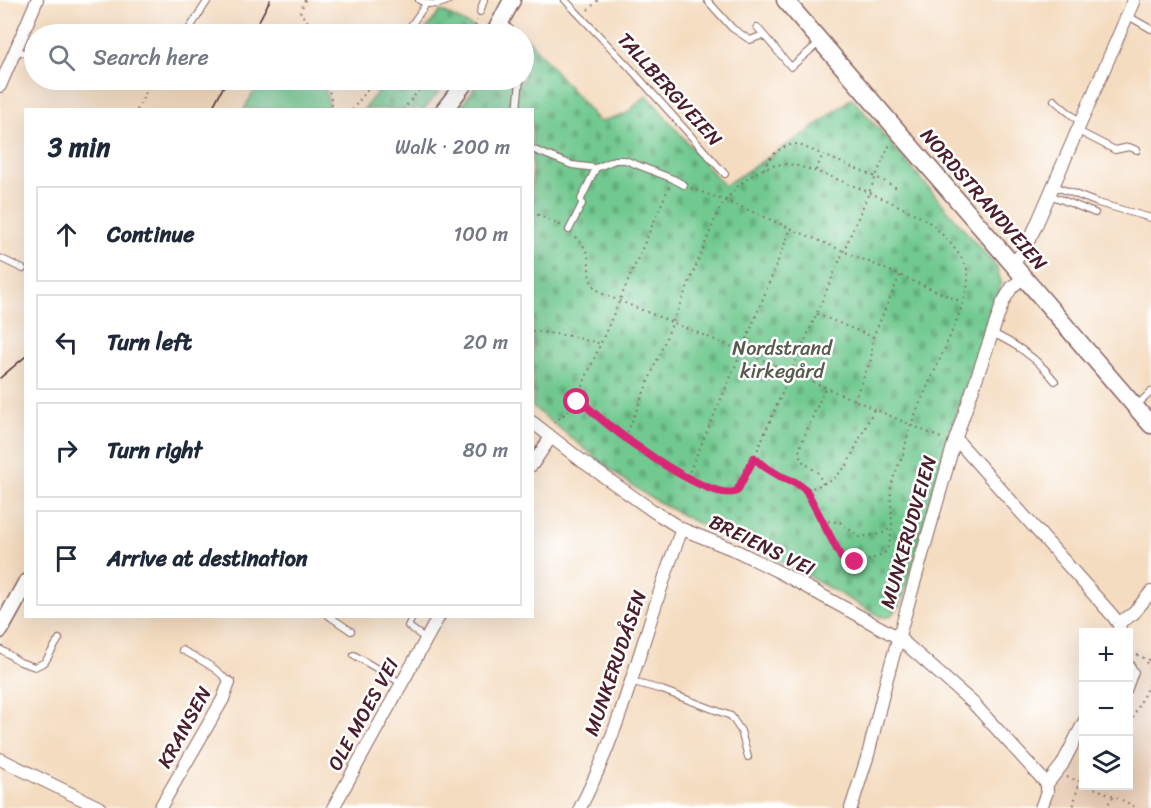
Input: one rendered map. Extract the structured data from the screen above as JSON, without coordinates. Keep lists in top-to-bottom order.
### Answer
{
  "streets": {
    "main road": ["NORDSTRANDVEIEN"],
    "street": [
      "MUNKERUDVEIEN",
      "BREIENS VEI",
      "MUNKERUDÅSEN",
      "OLE MOES VEI",
      "KRANSEN"
    ],
    "lane": ["TALLBERGVEIEN"]
  },
  "crossings": [
    ["NORDSTRANDVEIEN", "MUNKERUDVEIEN"],
    ["MUNKERUDVEIEN", "BREIENS VEI"],
    ["BREIENS VEI", "MUNKERUDÅSEN"]
  ],
  "parks": ["Nordstrand kirkegård"],
  "page": {
    "search": "Search here",
    "heading": ["3 min", "Walk · 200 m"],
    "list": [
      ["Continue", "100 m"],
      ["Turn left", "20 m"],
      ["Turn right", "80 m"],
      "Arrive at destination"
    ],
    "map_buttons": ["+", "−"]
  }
}
